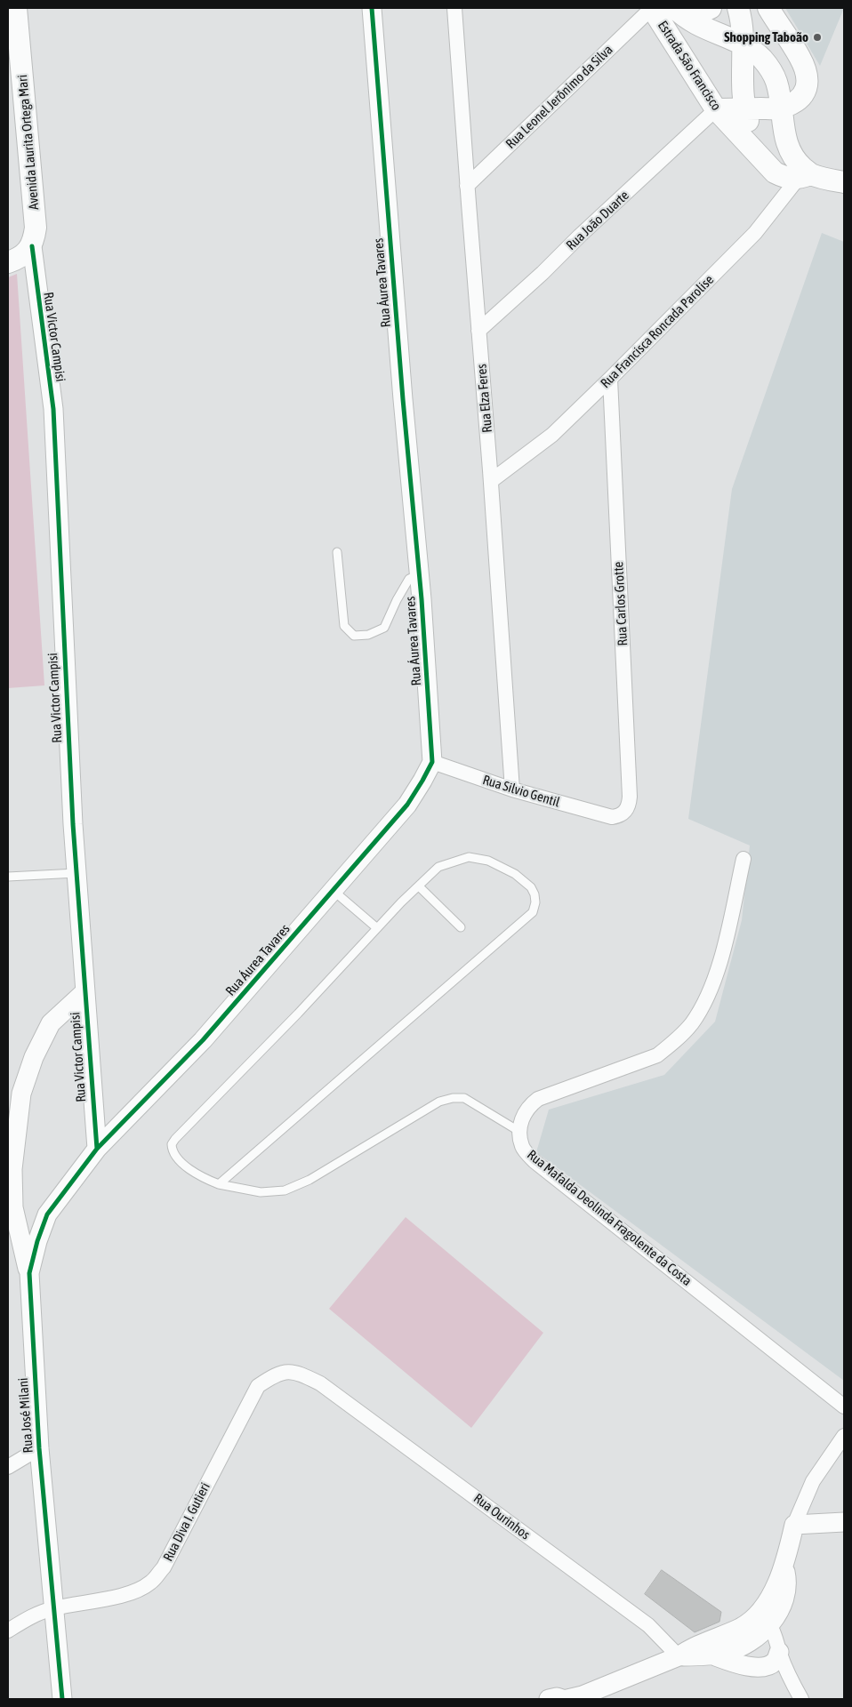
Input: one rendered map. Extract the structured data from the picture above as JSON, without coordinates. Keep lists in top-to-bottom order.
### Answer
{
  "streets": {
    "main road": ["Estrada São Francisco", "Avenida Laurita Ortega Mari"],
    "street": [
      "Rua Leonel Jerônimo da Silva",
      "Rua João Duarte",
      "Rua Áurea Tavares",
      "Rua Francisca Roncada Parolise",
      "Rua Victor Campisi",
      "Rua Elza Feres",
      "Rua Carlos Grotte",
      "Rua Silvio Gentil",
      "Rua Mafalda Deolinda Fragolente da Costa",
      "Rua José Milani",
      "Rua Ourinhos",
      "Rua Diva I. Gutieri"
    ]
  },
  "crossings": [
    ["Estrada São Francisco", "Rua Leonel Jerônimo da Silva"],
    ["Estrada São Francisco", "Rua João Duarte"],
    ["Estrada São Francisco", "Rua Francisca Roncada Parolise"],
    ["Rua Leonel Jerônimo da Silva", "Rua Elza Feres"],
    ["Avenida Laurita Ortega Mari", "Rua Victor Campisi"],
    ["Rua João Duarte", "Rua Elza Feres"],
    ["Rua Áurea Tavares", "Rua Victor Campisi"],
    ["Rua Áurea Tavares", "Rua Silvio Gentil"],
    ["Rua Áurea Tavares", "Rua José Milani"],
    ["Rua Francisca Roncada Parolise", "Rua Elza Feres"],
    ["Rua Francisca Roncada Parolise", "Rua Carlos Grotte"],
    ["Rua Victor Campisi", "Rua José Milani"],
    ["Rua Elza Feres", "Rua Silvio Gentil"],
    ["Rua Carlos Grotte", "Rua Silvio Gentil"],
    ["Rua José Milani", "Rua Diva I. Gutieri"],
    ["Rua Ourinhos", "Rua Diva I. Gutieri"]
  ],
  "places": ["Shopping Taboão"]
}
